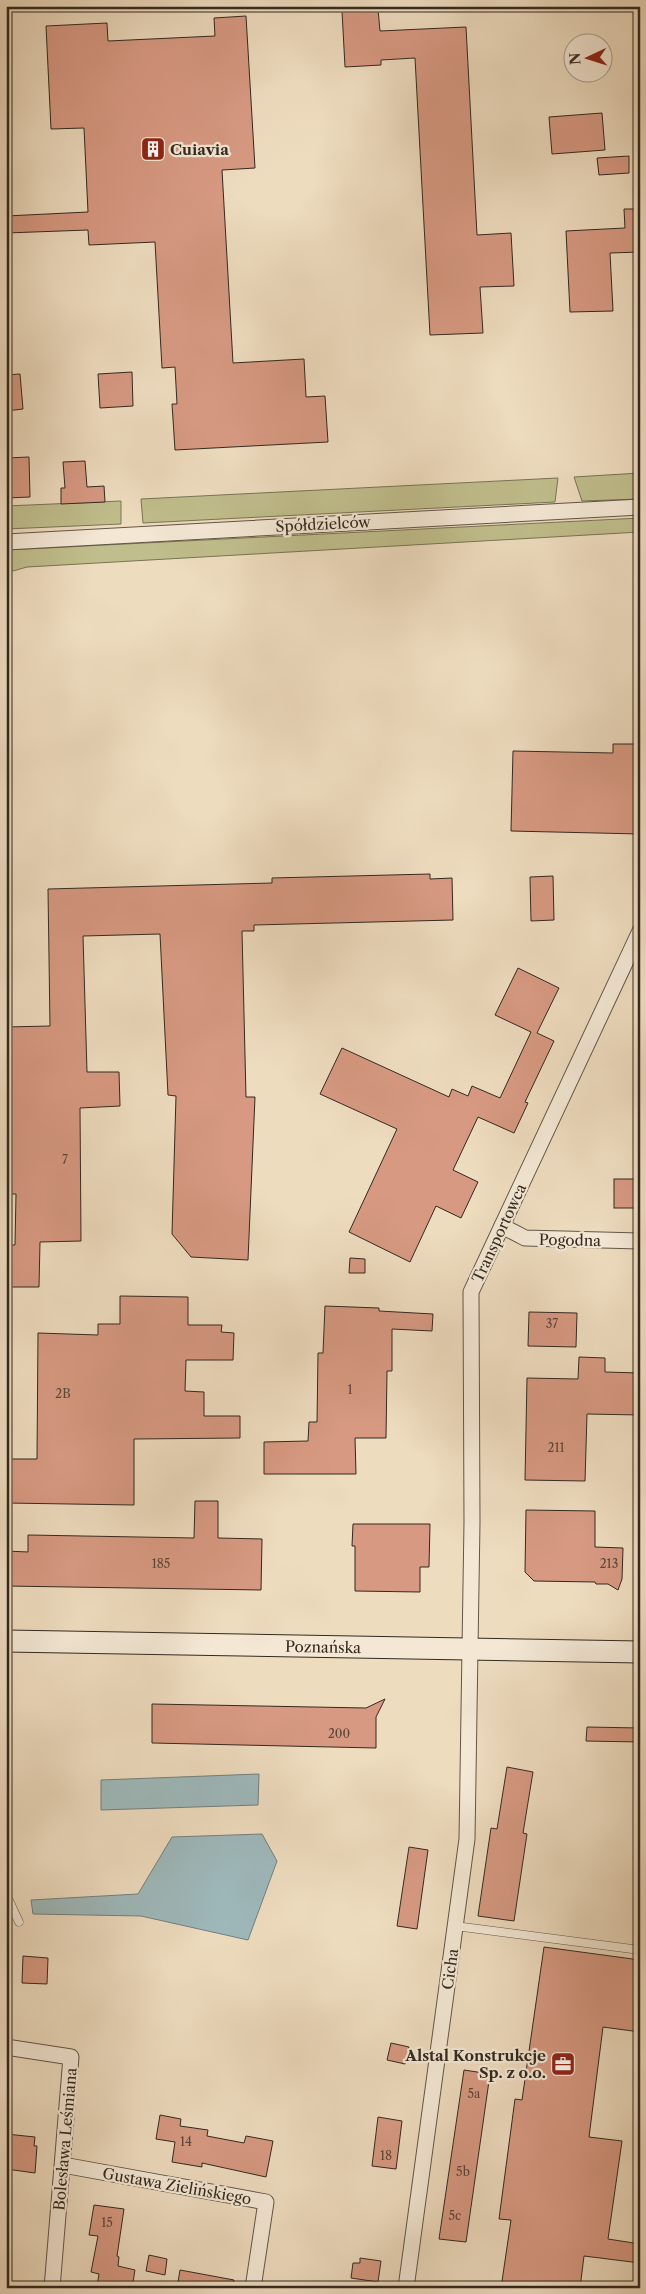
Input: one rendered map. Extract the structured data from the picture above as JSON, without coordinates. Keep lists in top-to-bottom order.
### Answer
{
  "streets": {
    "main road": ["Poznańska"],
    "street": [
      "Spółdzielców",
      "Transportowca",
      "Pogodna",
      "Cicha",
      "Bolesława Leśmiana",
      "Gustawa Zielińskiego"
    ]
  },
  "crossings": [
    ["Transportowca", "Pogodna"],
    ["Transportowca", "Poznańska"],
    ["Transportowca", "Cicha"],
    ["Poznańska", "Cicha"],
    ["Bolesława Leśmiana", "Gustawa Zielińskiego"]
  ],
  "places": {
    "building": ["Cuiavia"],
    "office": ["Alstal Konstrukcje Sp. z o.o."]
  },
  "house_numbers": [
    "7",
    "37",
    "1",
    "2B",
    "211",
    "185",
    "213",
    "200",
    "5a",
    "14",
    "18",
    "5b",
    "5c",
    "15"
  ],
  "north": "left"
}
